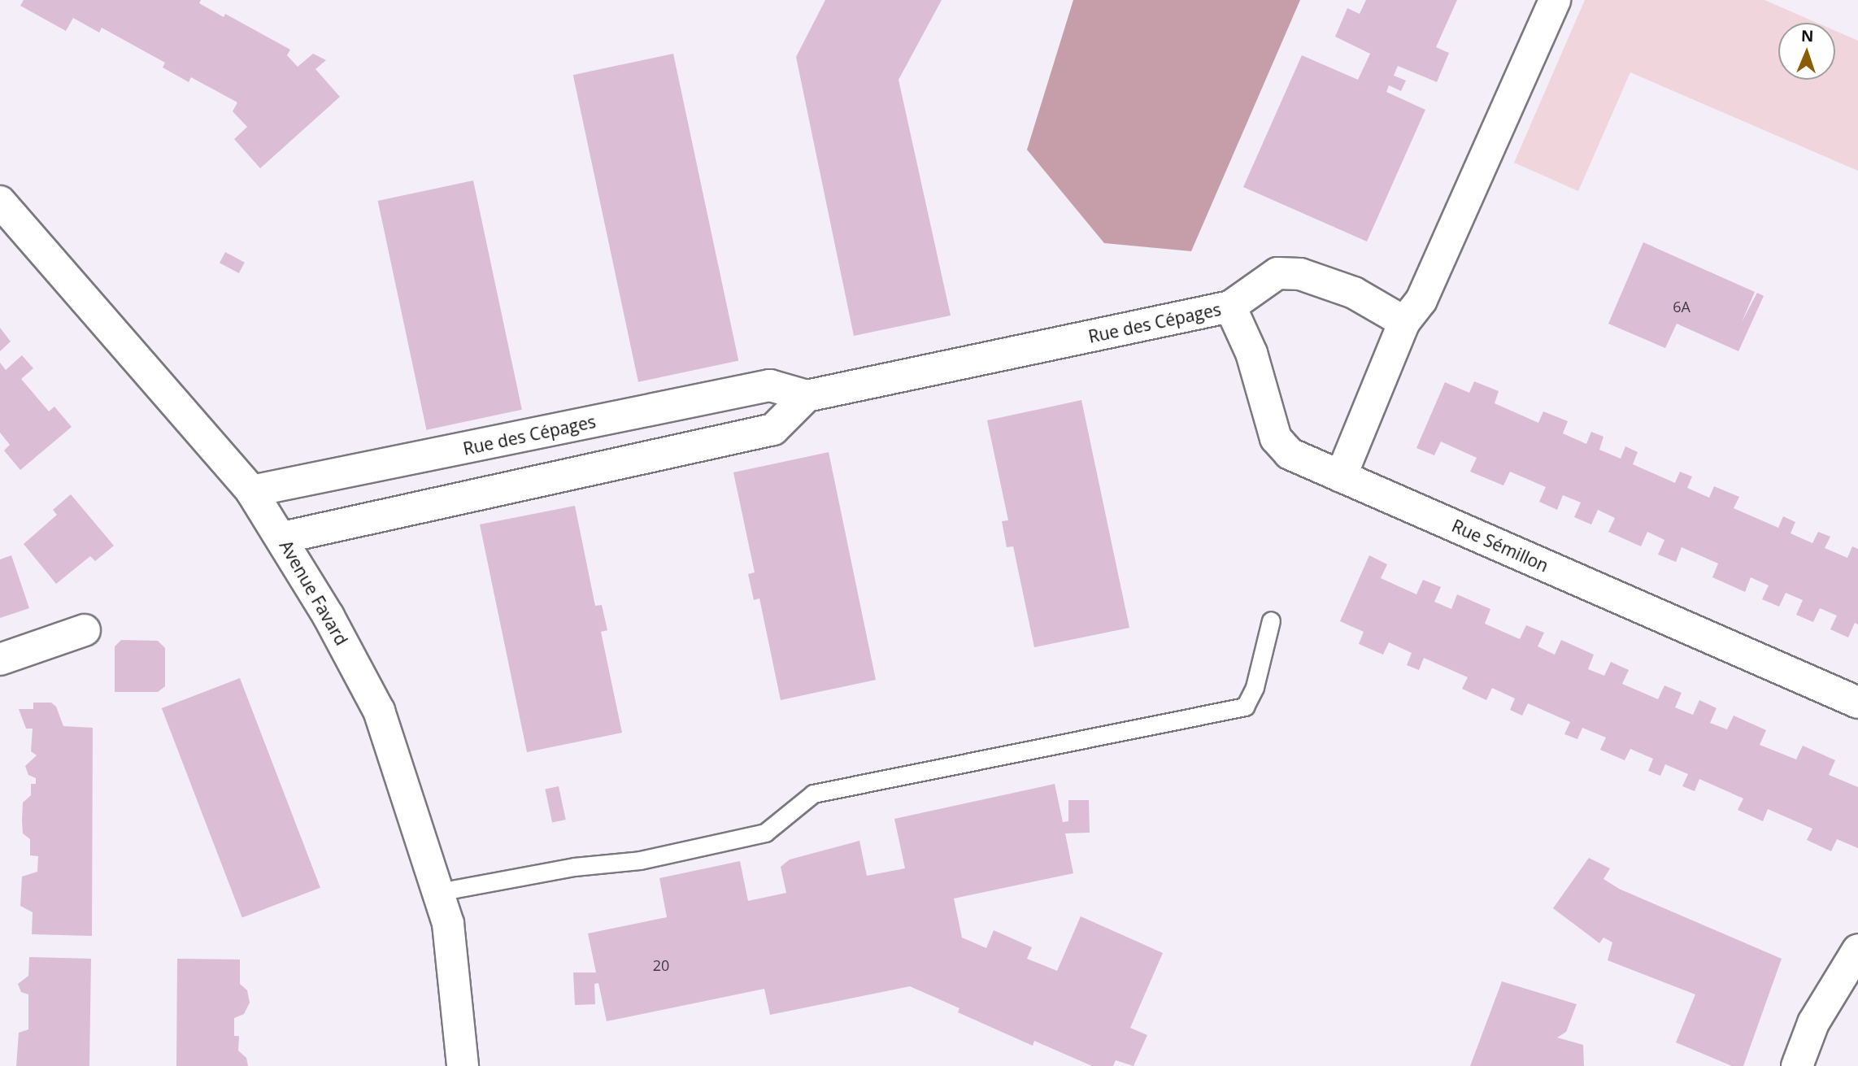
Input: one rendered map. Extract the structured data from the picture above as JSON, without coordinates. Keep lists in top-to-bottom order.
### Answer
{
  "streets": {
    "street": ["Rue des Cépages", "Rue Sémillon", "Avenue Favard"]
  },
  "crossings": [
    ["Rue des Cépages", "Rue Sémillon"],
    ["Rue des Cépages", "Avenue Favard"]
  ],
  "house_numbers": ["6A", "20"],
  "north": "top"
}
